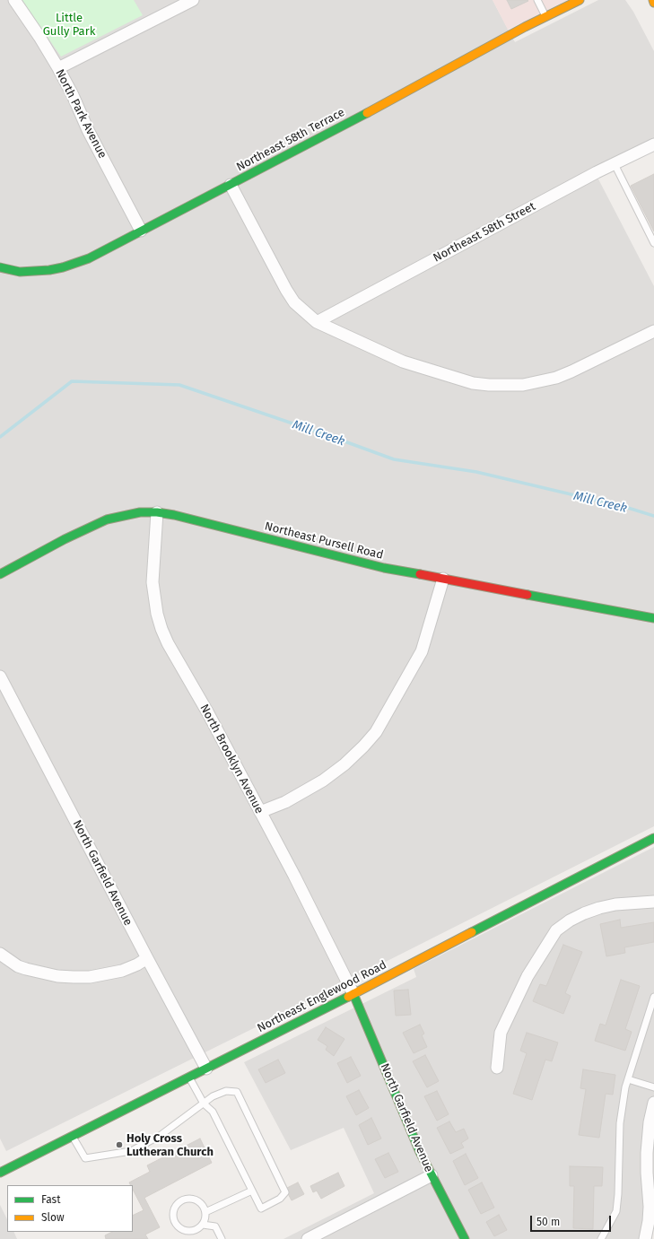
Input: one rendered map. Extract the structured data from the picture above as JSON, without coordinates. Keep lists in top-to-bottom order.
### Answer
{
  "streets": {
    "street": [
      "North Park Avenue",
      "Northeast 58th Terrace",
      "Northeast 58th Street",
      "Northeast Pursell Road",
      "North Brooklyn Avenue",
      "North Garfield Avenue",
      "Northeast Englewood Road"
    ]
  },
  "crossings": [
    ["North Park Avenue", "Northeast 58th Terrace"],
    ["Northeast Pursell Road", "North Brooklyn Avenue"],
    ["North Brooklyn Avenue", "North Garfield Avenue"],
    ["North Brooklyn Avenue", "Northeast Englewood Road"],
    ["North Garfield Avenue", "Northeast Englewood Road"]
  ],
  "water": ["Mill Creek"],
  "parks": ["Little Gully Park"],
  "places": ["Holy Cross Lutheran Church"],
  "legend": ["Fast", "Slow"],
  "scale_bar": "50 m"
}
